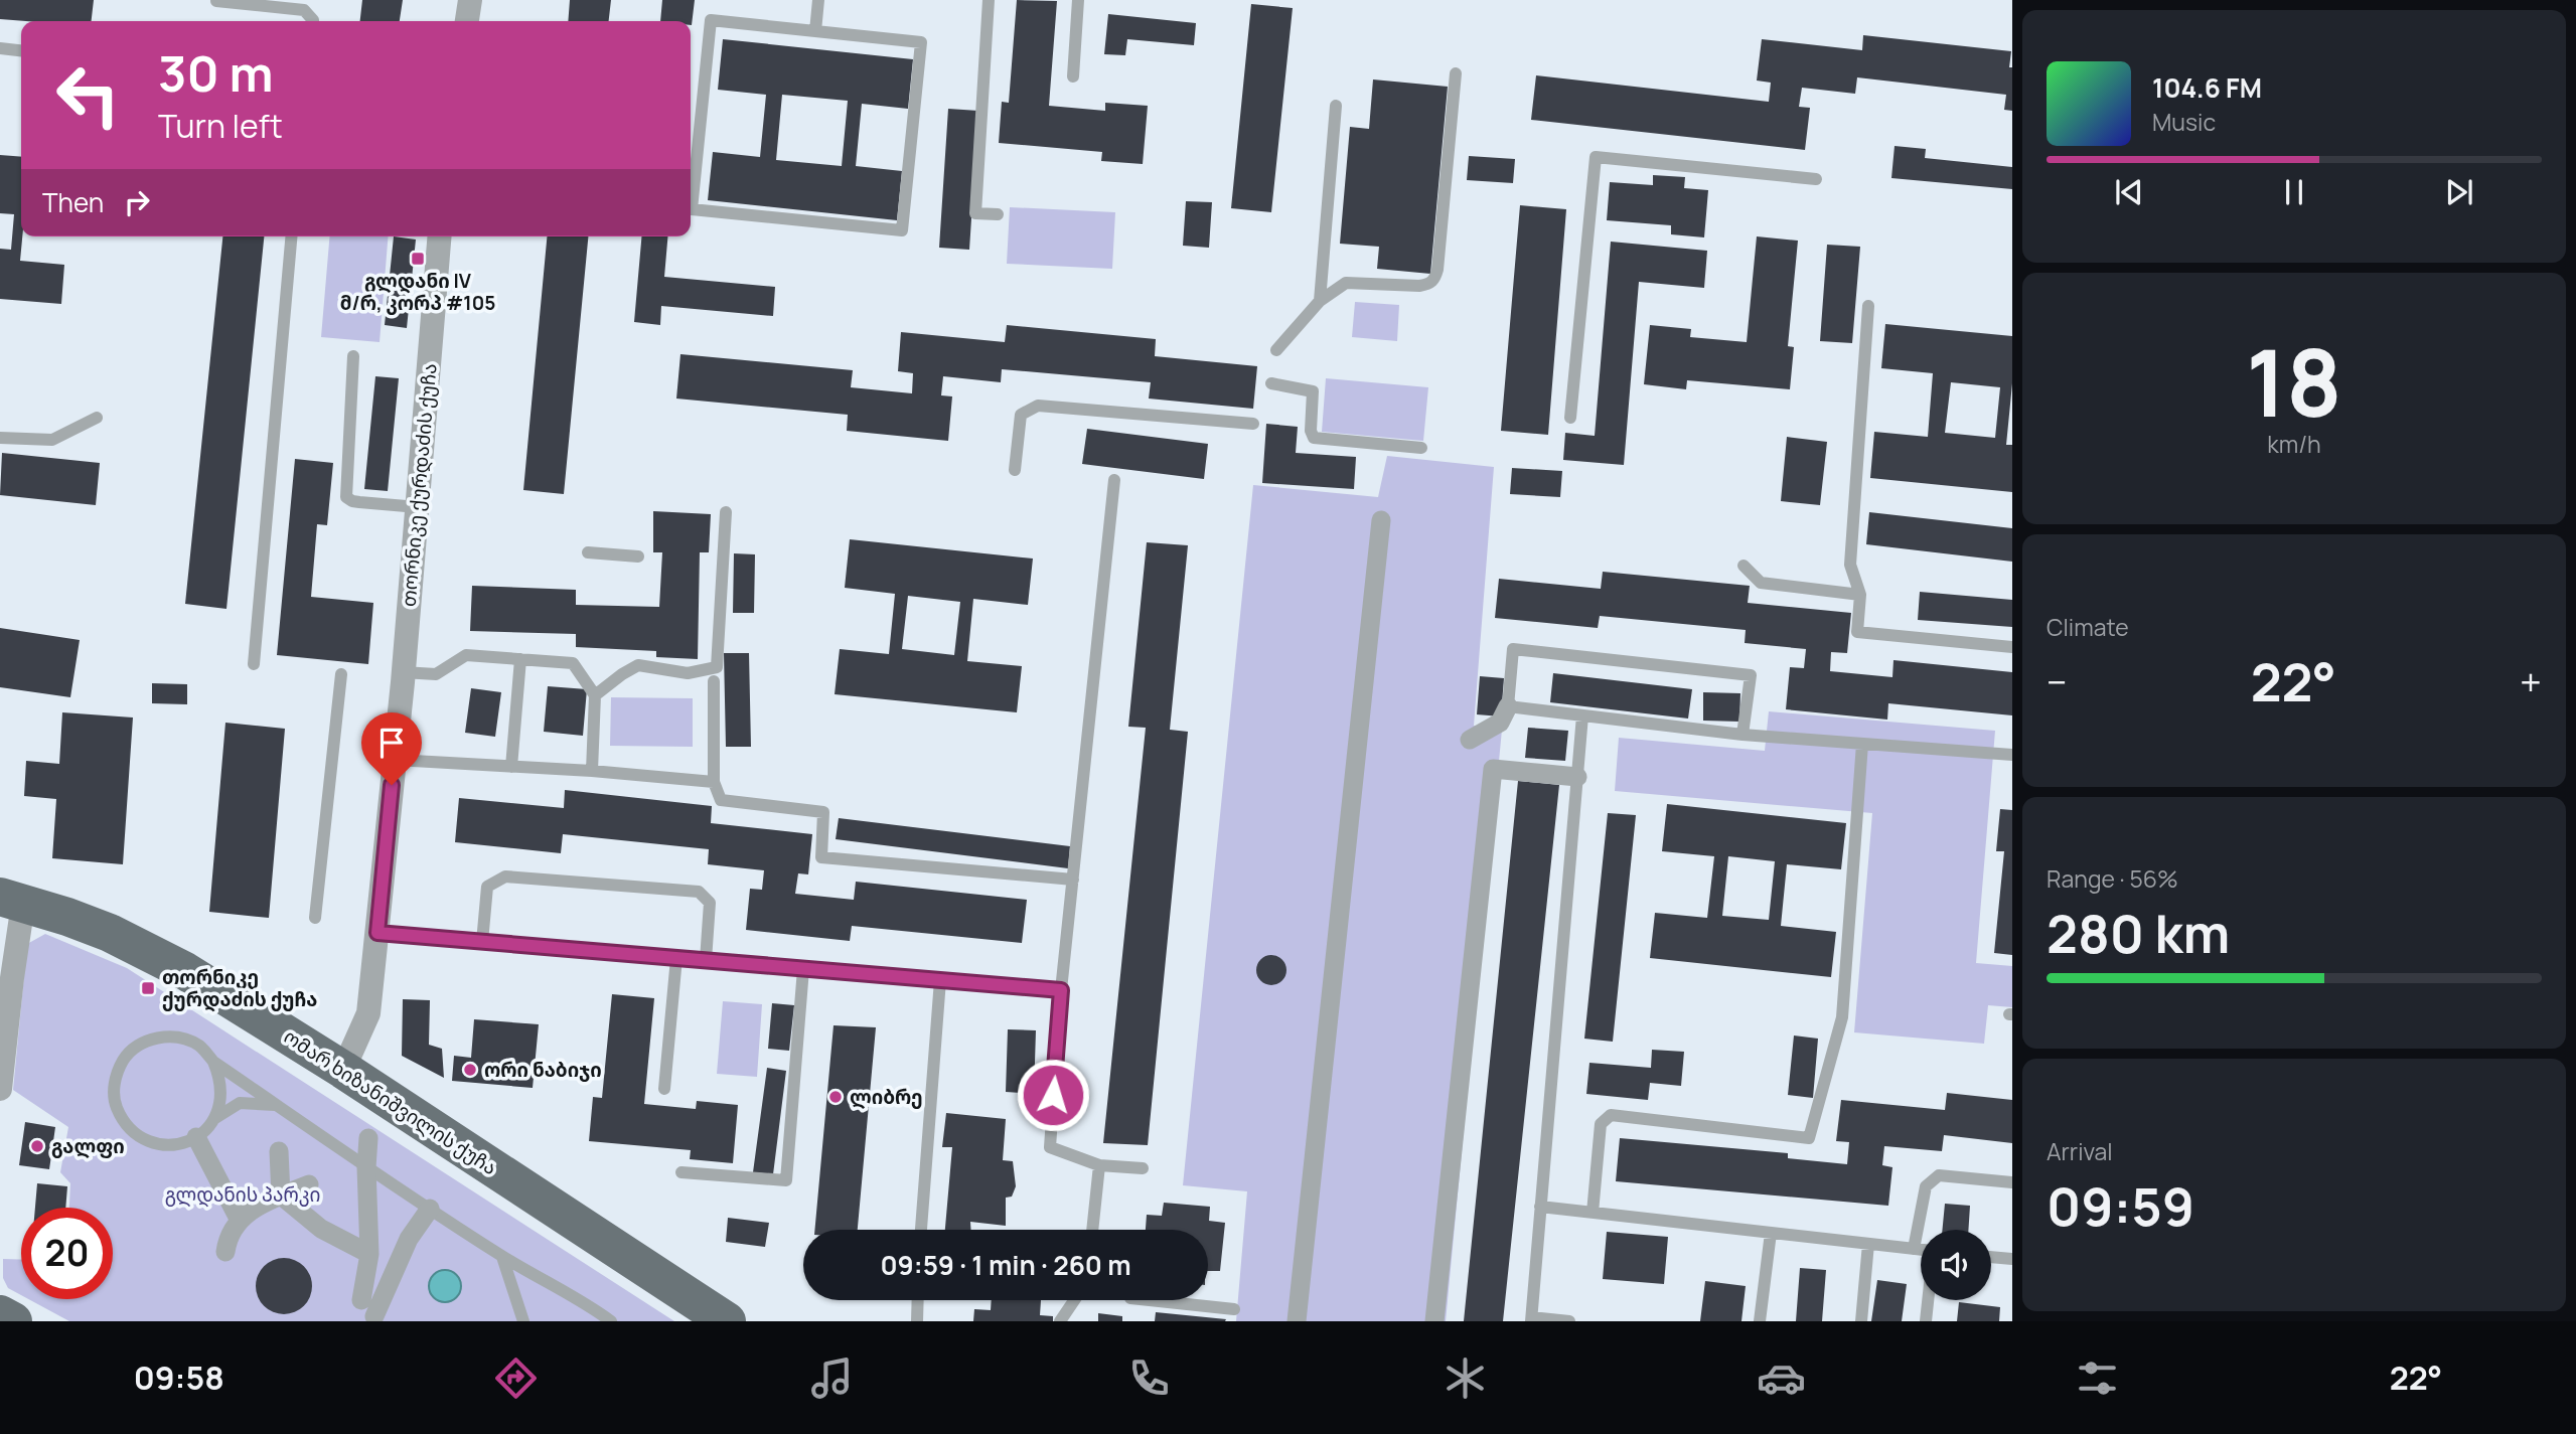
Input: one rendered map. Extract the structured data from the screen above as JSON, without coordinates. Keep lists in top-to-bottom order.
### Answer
{
  "streets": {
    "main road": ["ომარ ხიზანიშვილის ქუჩა"],
    "street": ["თორნიკე ქურდაძის ქუჩა"]
  },
  "crossings": [
    ["თორნიკე ქურდაძის ქუჩა", "ომარ ხიზანიშვილის ქუჩა"]
  ],
  "parks": ["გლდანის პარკი"],
  "places": {
    "transit": ["გლდანი IV მ/რ, კორპ #105", "თორნიკე ქურდაძის ქუჩა"],
    "other": ["ორი ნაბიჯი", "ლიბრე", "გალფი"]
  },
  "page": {
    "turn": ["30 m", "Turn left"],
    "song": ["104.6 FM", "Music"],
    "then": "Then",
    "tile": [
      ["18", "km/h"],
      "Climate",
      ["Range · 56%", "280 km"],
      ["Arrival", "09:59"]
    ],
    "heat": ["−", "22°", "+"],
    "limit": "20",
    "trip": "09:59 · 1 min · 260 m",
    "tabs": ["09:58", "22°"]
  }
}
